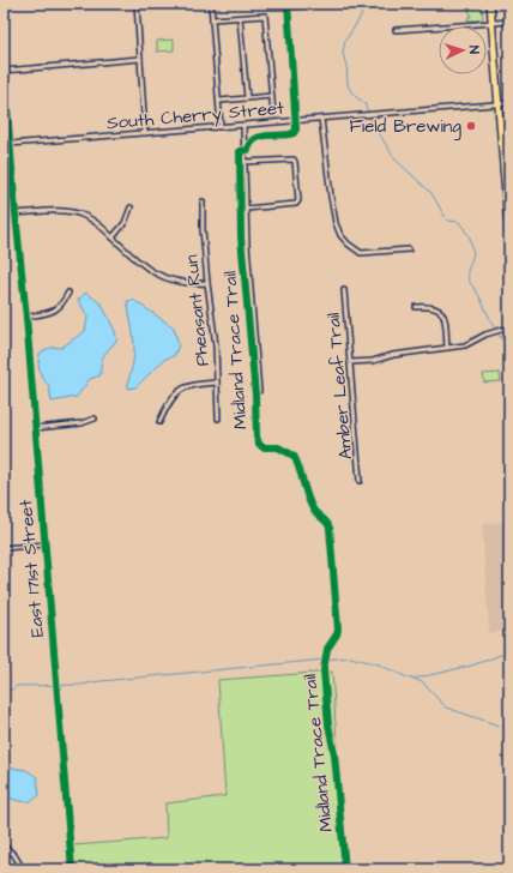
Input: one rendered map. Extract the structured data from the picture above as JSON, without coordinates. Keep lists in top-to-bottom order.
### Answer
{
  "streets": {
    "street": [
      "South Cherry Street",
      "Pheasant Run",
      "Amber Leaf Trail",
      "East 171st Street"
    ],
    "cycle path": ["Midland Trace Trail"]
  },
  "crossings": [
    ["South Cherry Street", "East 171st Street"]
  ],
  "places": ["Field Brewing"],
  "north": "right"
}
